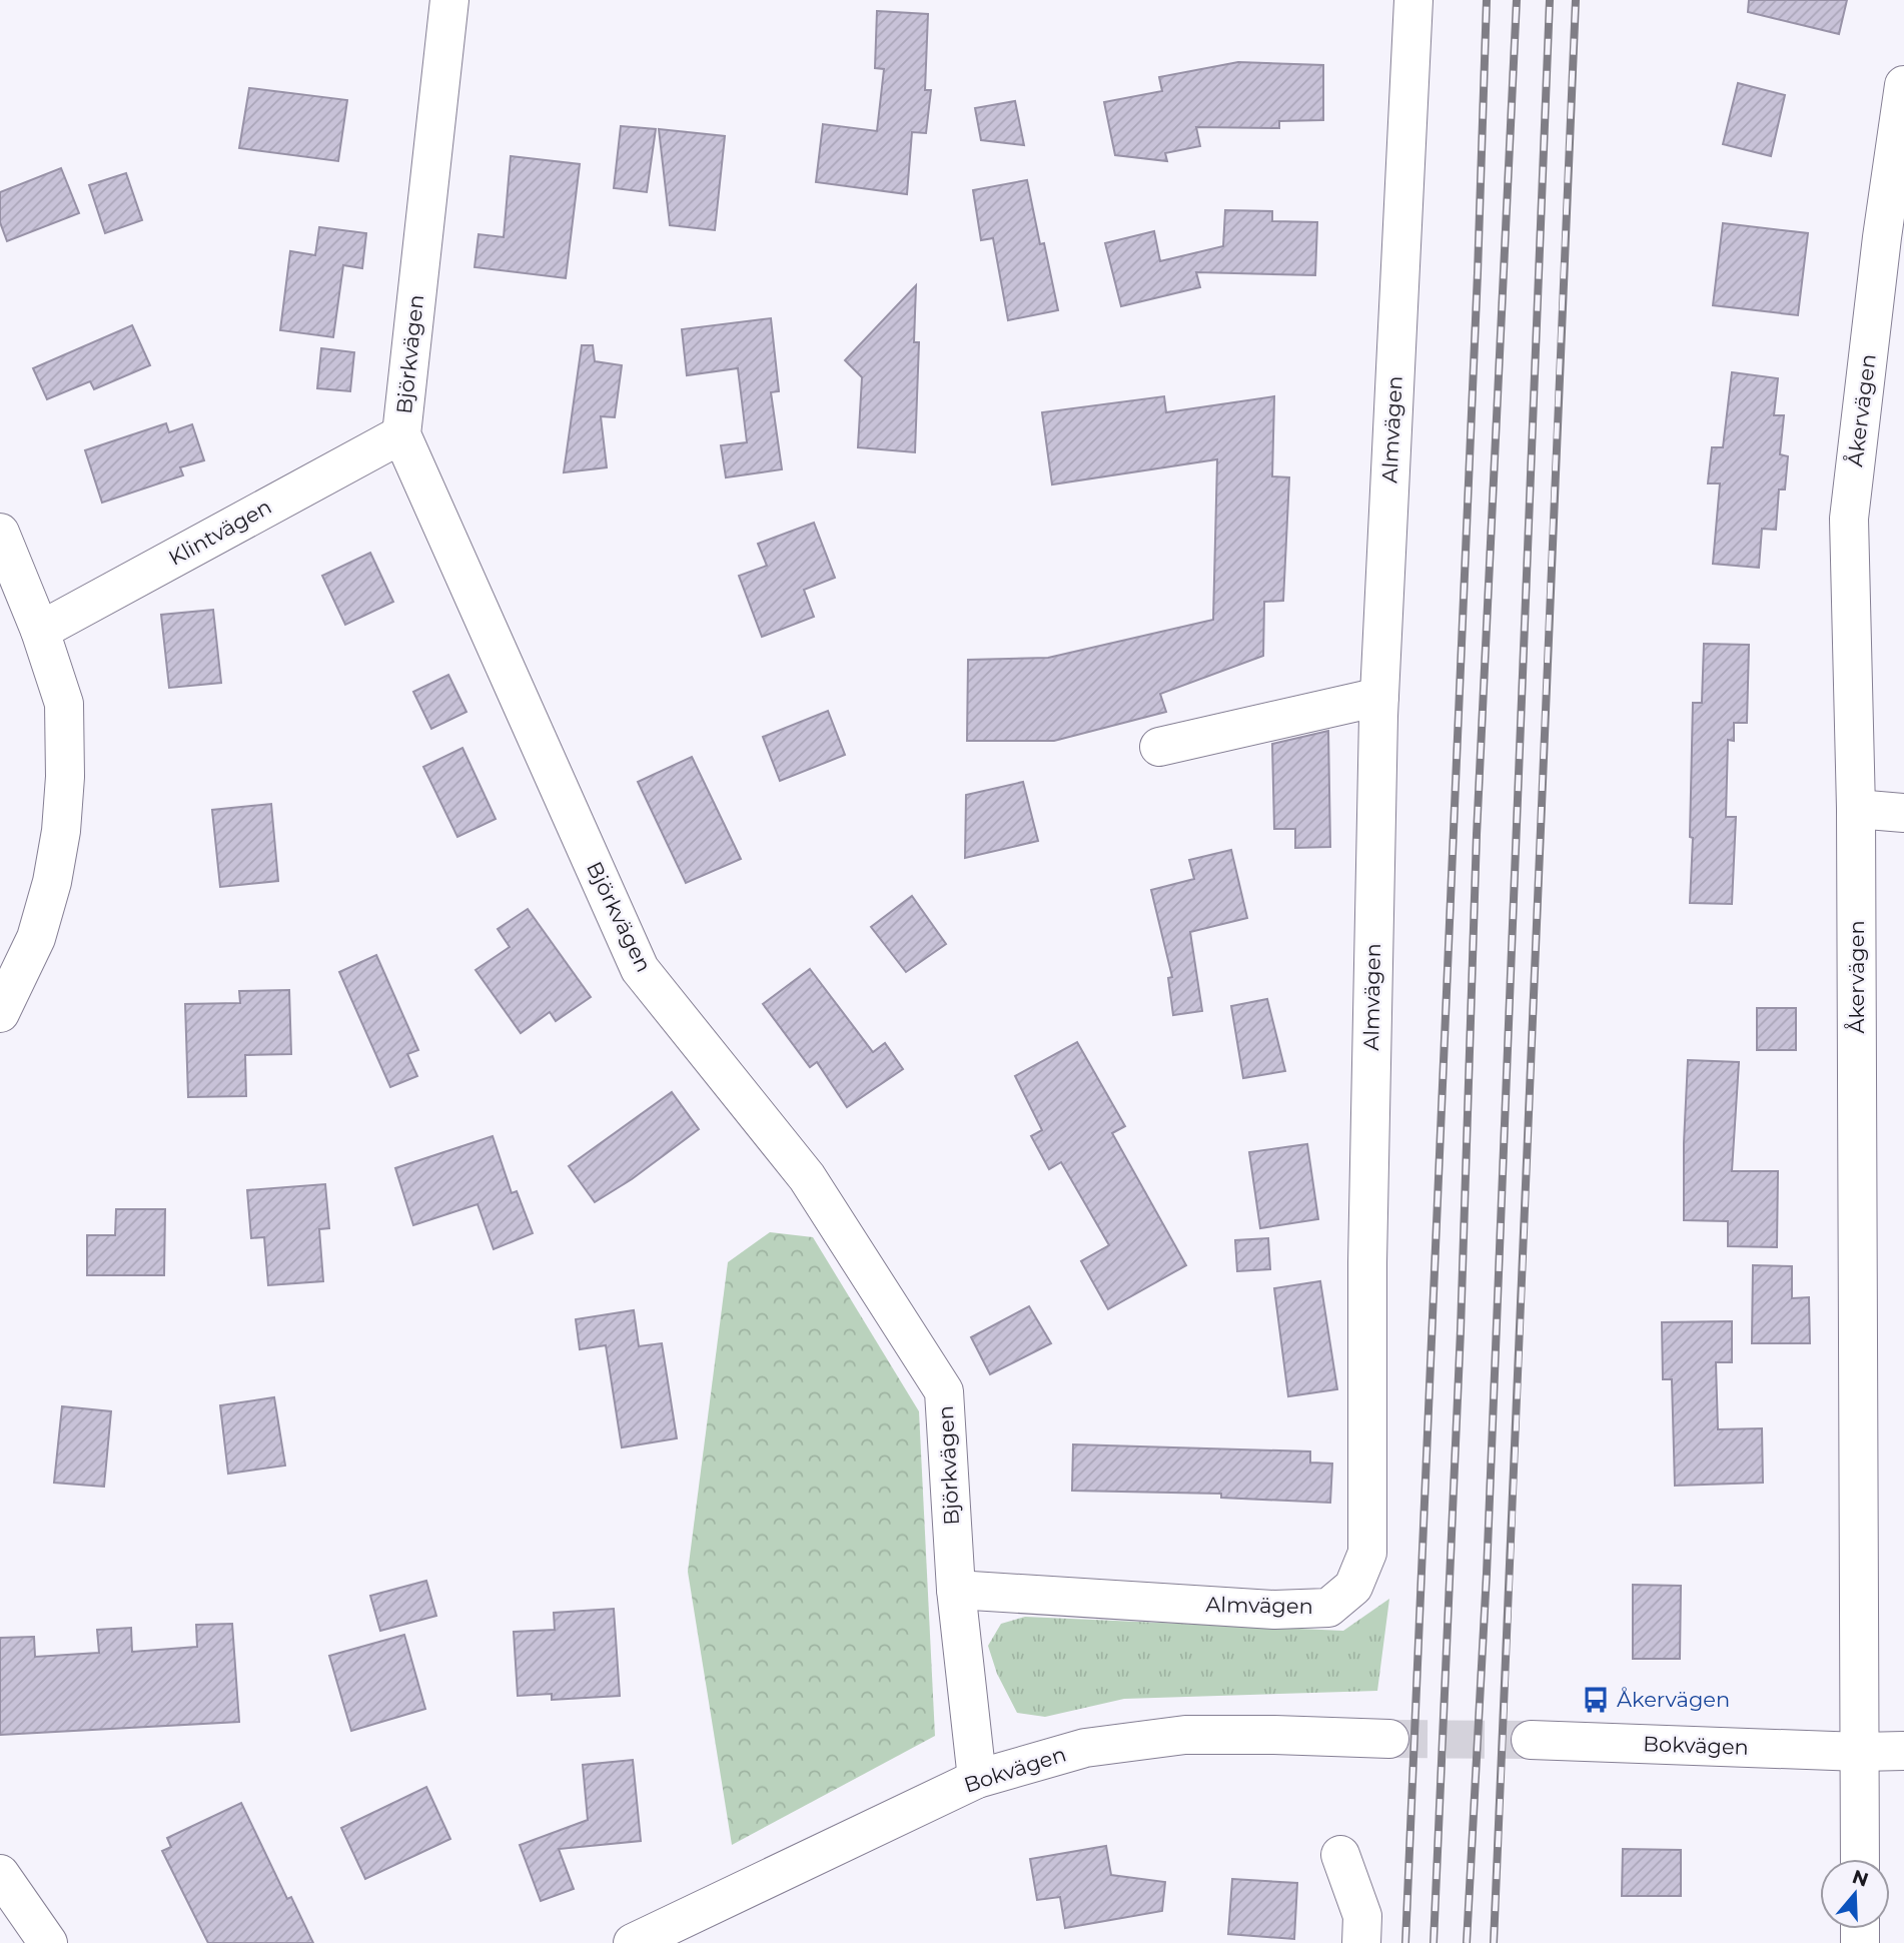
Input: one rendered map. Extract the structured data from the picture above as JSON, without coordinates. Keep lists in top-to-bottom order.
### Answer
{
  "streets": {
    "street": [
      "Björkvägen",
      "Åkervägen",
      "Almvägen",
      "Klintvägen",
      "Bokvägen"
    ]
  },
  "crossings": [
    ["Björkvägen", "Almvägen"],
    ["Björkvägen", "Klintvägen"],
    ["Björkvägen", "Bokvägen"],
    ["Åkervägen", "Bokvägen"]
  ],
  "places": {
    "bus stop": ["Åkervägen"]
  },
  "north": "top"
}
